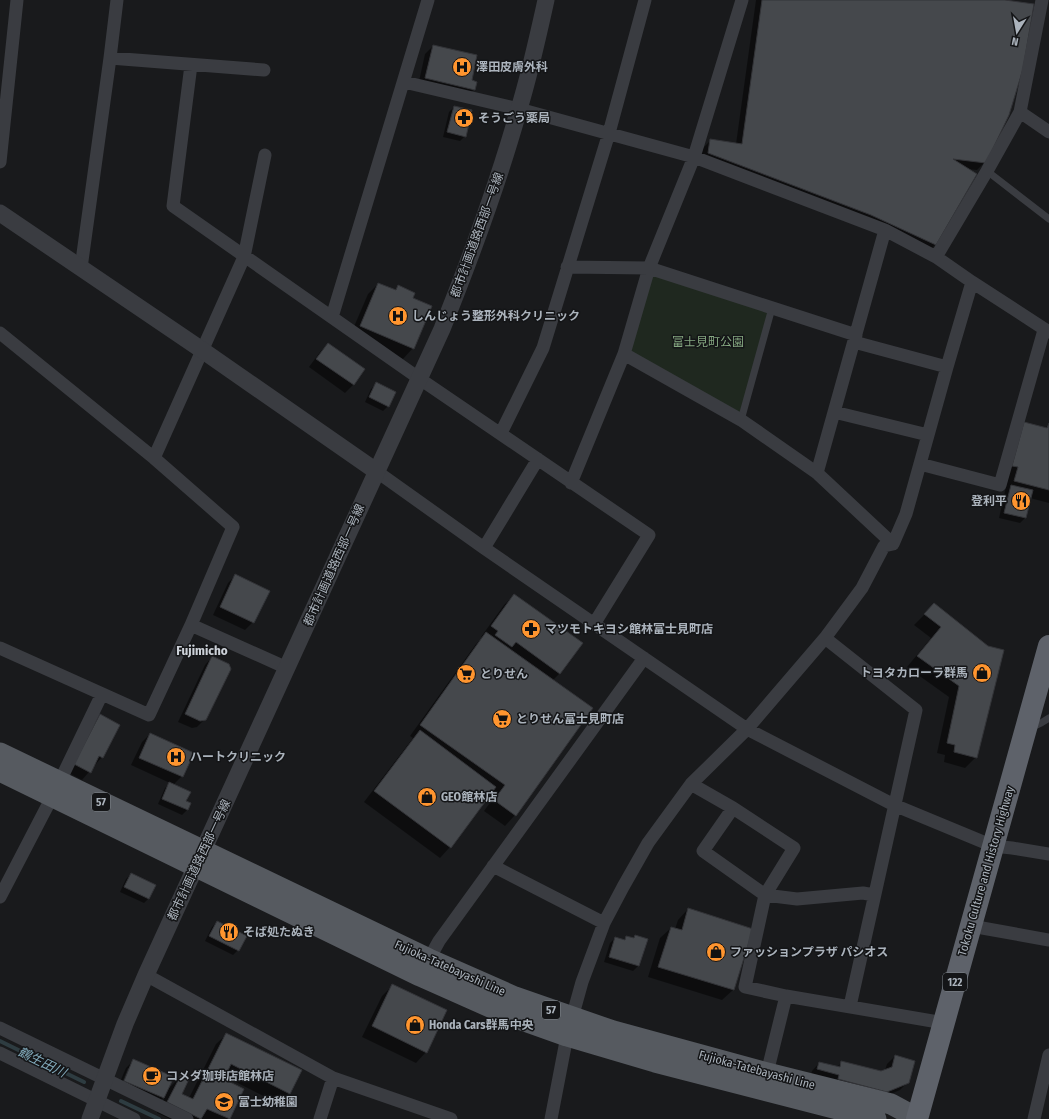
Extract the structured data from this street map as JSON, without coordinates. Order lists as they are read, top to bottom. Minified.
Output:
{"streets":{"highway":["Tokoku Culture and History Highway","122"],"main road":["57","Fujioka-Tatebayashi Line"],"street":["都市計画道路西部一号線"]},"crossings":[["都市計画道路西部一号線","Fujioka-Tatebayashi Line"],["Tokoku Culture and History Highway","Fujioka-Tatebayashi Line"]],"districts":["Fujimicho"],"water":["鶴生田川"],"parks":["富士見町公園"],"places":{"hospital":["澤田皮膚外科","しんじょう整形外科クリニック","ハートクリニック"],"pharmacy":["そうごう薬局","マツモトキヨシ館林富士見町店"],"restaurant":["登利平","そば処たぬき"],"shop":["トヨタカローラ群馬","GEO館林店","ファッションプラザ パシオス","Honda Cars群馬中央"],"supermarket":["とりせん","とりせん富士見町店"],"cafe":["コメダ珈琲店館林店"],"school or university":["富士幼稚園"]},"north":"bottom"}
